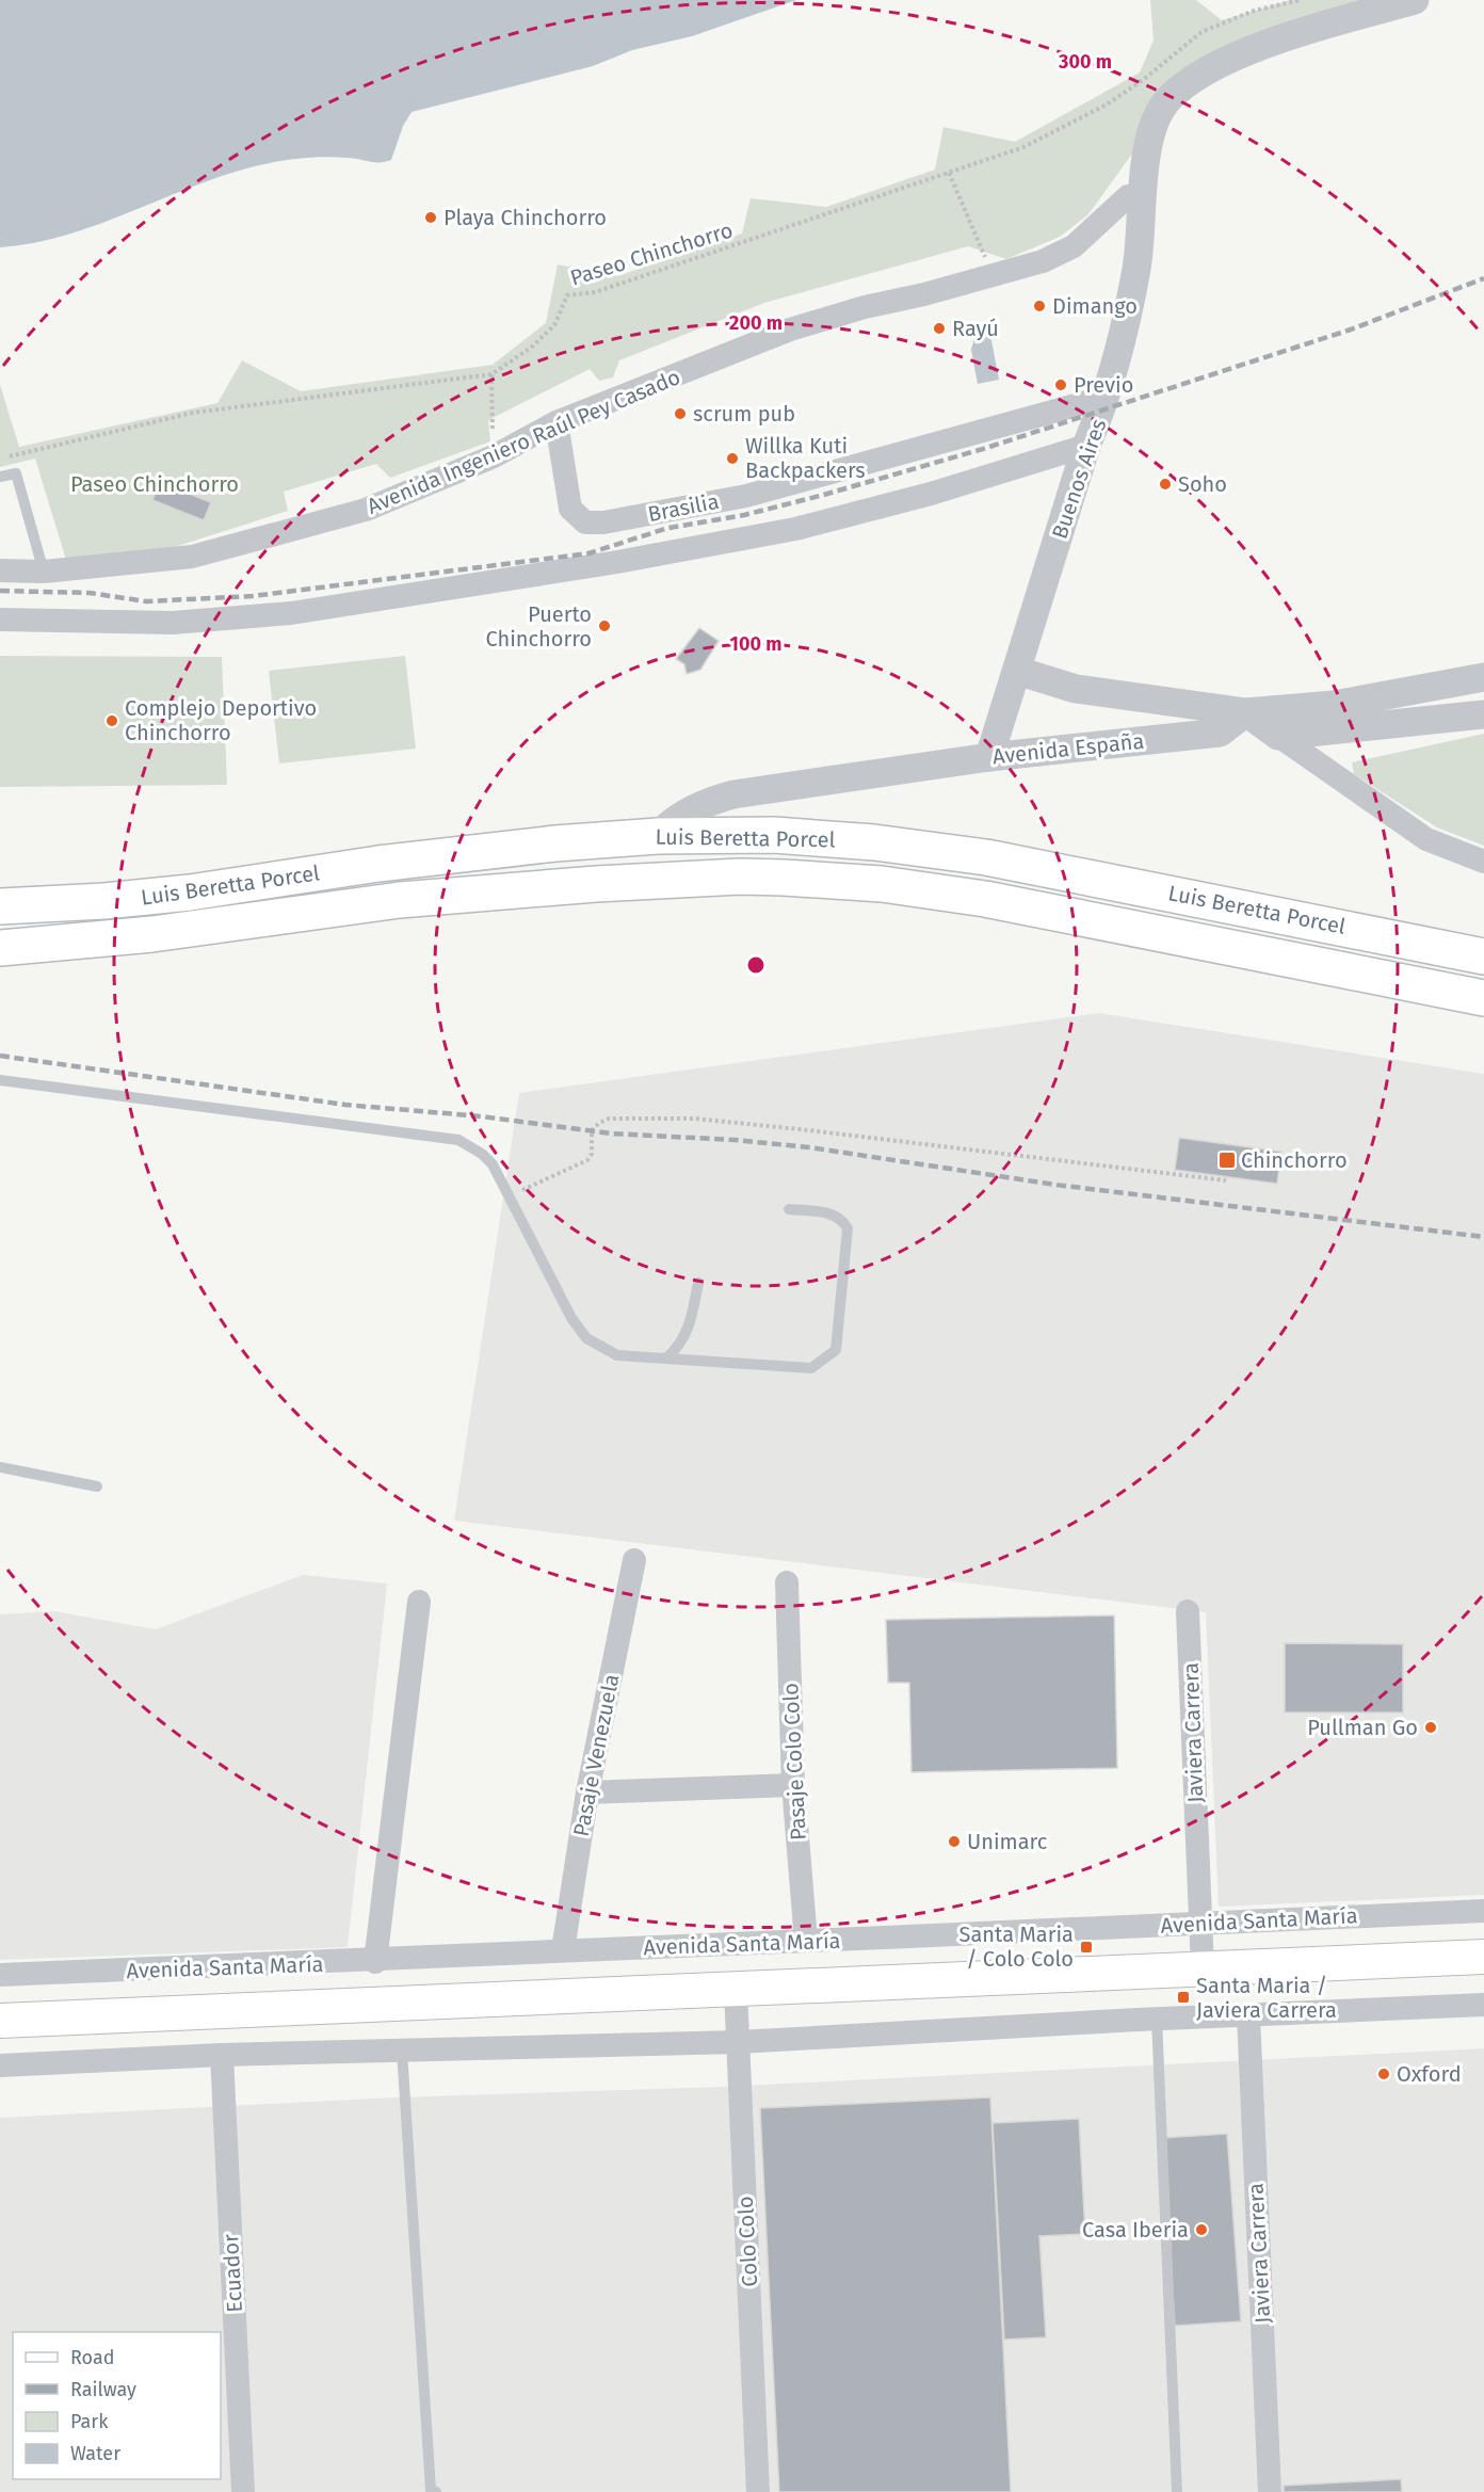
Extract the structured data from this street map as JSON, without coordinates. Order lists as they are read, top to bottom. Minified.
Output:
{"streets":{"main road":["Luis Beretta Porcel","Avenida Santa María"],"street":["Avenida Ingeniero Raúl Pey Casado","Buenos Aires","Brasilia","Avenida España","Javiera Carrera","Pasaje Venezuela","Pasaje Colo Colo","Colo Colo","Ecuador"],"path":["Paseo Chinchorro"]},"crossings":[["Avenida Ingeniero Raúl Pey Casado","Buenos Aires"],["Avenida Ingeniero Raúl Pey Casado","Brasilia"],["Buenos Aires","Brasilia"],["Buenos Aires","Avenida España"],["Avenida España","Luis Beretta Porcel"],["Javiera Carrera","Avenida Santa María"],["Pasaje Venezuela","Avenida Santa María"],["Pasaje Colo Colo","Avenida Santa María"],["Avenida Santa María","Colo Colo"]],"parks":["Paseo Chinchorro"],"places":{"other":["Playa Chinchorro","Dimango","Rayú","Previo","scrum pub","Willka Kuti Backpackers","Soho","Puerto Chinchorro","Complejo Deportivo Chinchorro","Pullman Go","Unimarc","Oxford","Casa Iberia"],"transit":["Chinchorro","Santa Maria / Colo Colo","Santa Maria / Javiera Carrera"]},"legend":["Road","Railway","Park","Water"],"rings":["300 m","200 m","100 m"]}
